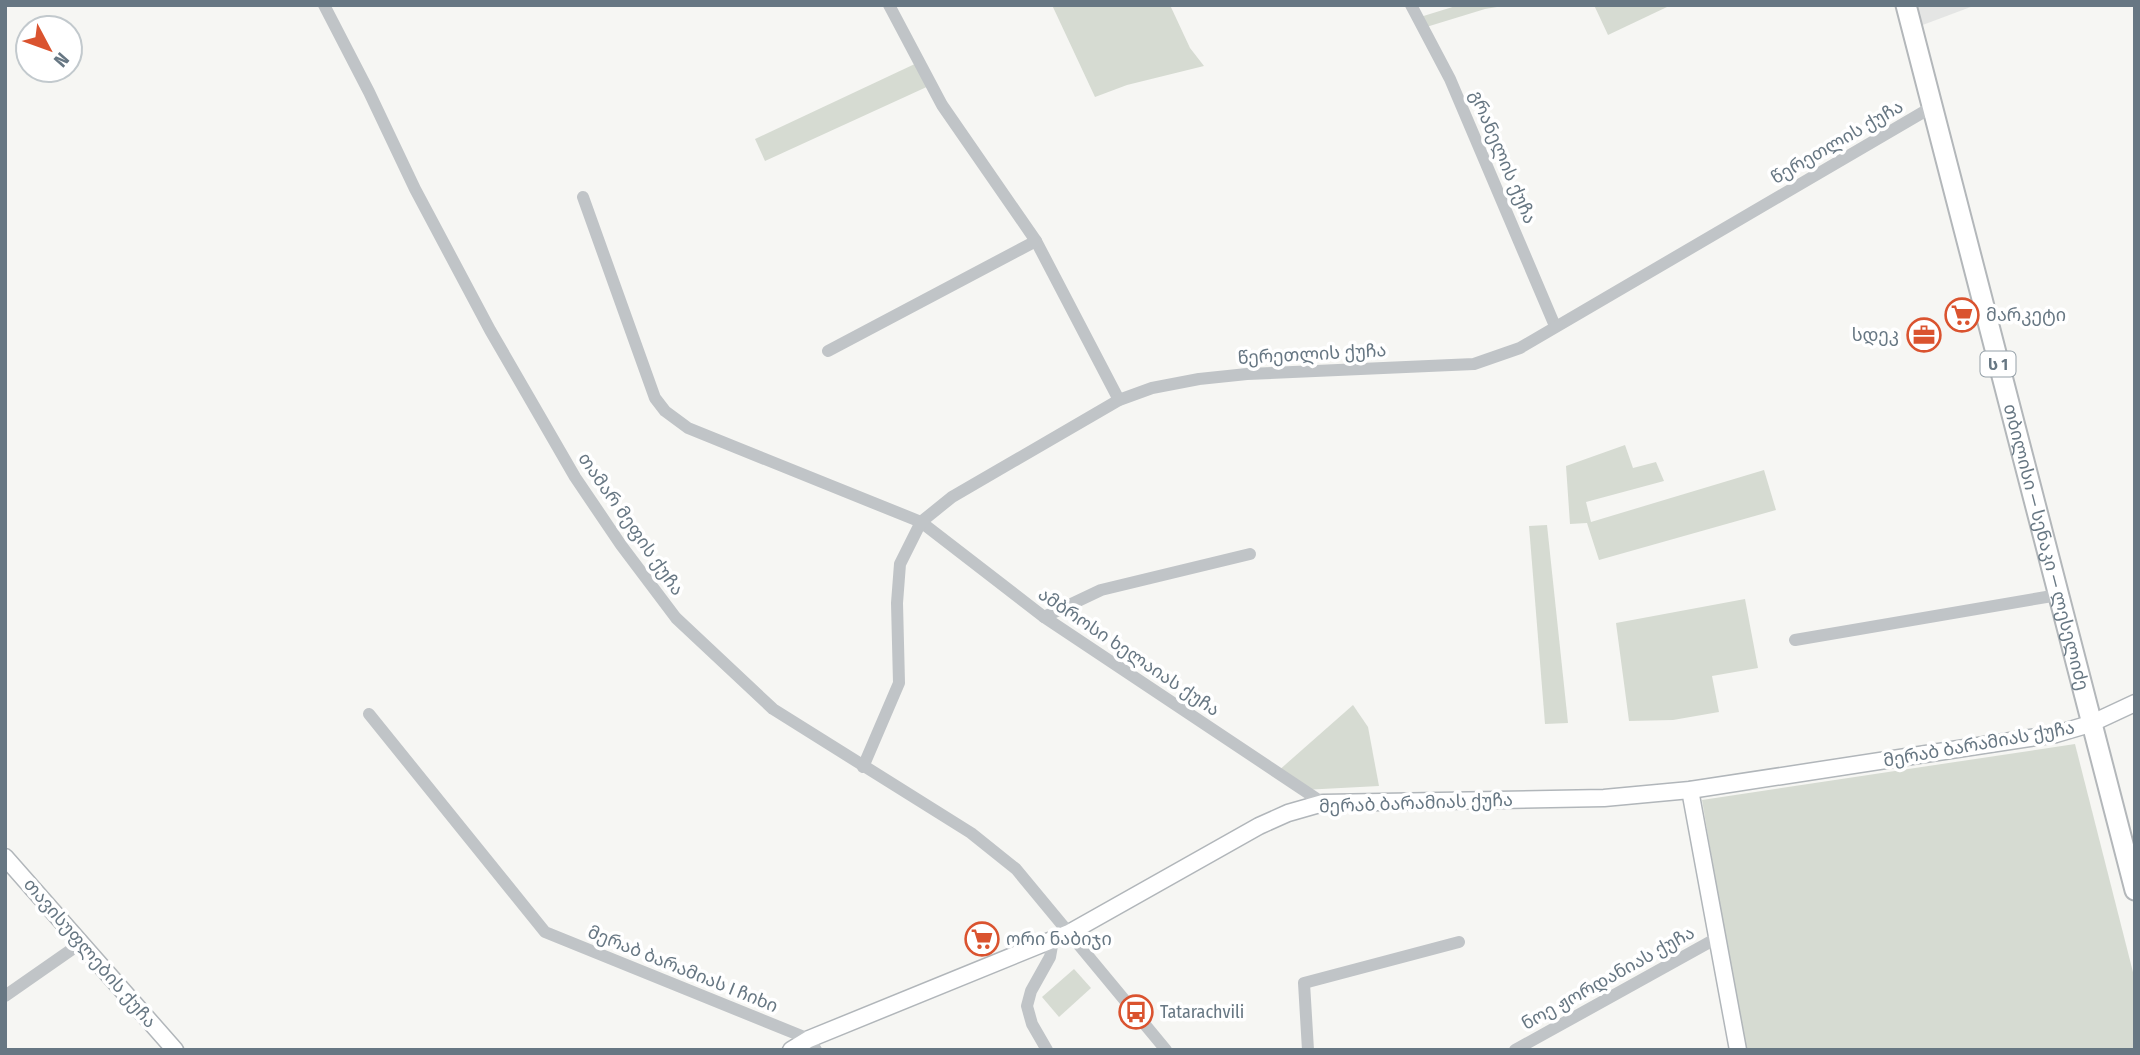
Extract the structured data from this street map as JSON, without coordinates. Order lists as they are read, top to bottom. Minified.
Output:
{"streets":{"highway":["ს 1","თბილისი — სენაკი — ლესელიძე"],"main road":["მერაბ ბარამიას ქუჩა","თავისუფლების ქუჩა"],"street":["წერეთლის ქუჩა","გრანელის ქუჩა","თამარ მეფის ქუჩა","ამბროსი ხელაიას ქუჩა","მერაბ ბარამიას I ჩიხი","ნოე ჟორდანიას ქუჩა"]},"crossings":[["წერეთლის ქუჩა","გრანელის ქუჩა"],["წერეთლის ქუჩა","თამარ მეფის ქუჩა"],["წერეთლის ქუჩა","თბილისი — სენაკი — ლესელიძე"],["წერეთლის ქუჩა","ამბროსი ხელაიას ქუჩა"],["ს 1","თბილისი — სენაკი — ლესელიძე"],["ს 1","მერაბ ბარამიას ქუჩა"],["თამარ მეფის ქუჩა","მერაბ ბარამიას ქუჩა"],["თბილისი — სენაკი — ლესელიძე","მერაბ ბარამიას ქუჩა"],["ამბროსი ხელაიას ქუჩა","მერაბ ბარამიას ქუჩა"],["მერაბ ბარამიას ქუჩა","მერაბ ბარამიას I ჩიხი"]],"places":{"supermarket":["მარკეტი","ორი ნაბიჯი"],"office":["სდეკ"],"bus stop":["Tatarachvili"]},"north":"bottom right"}
